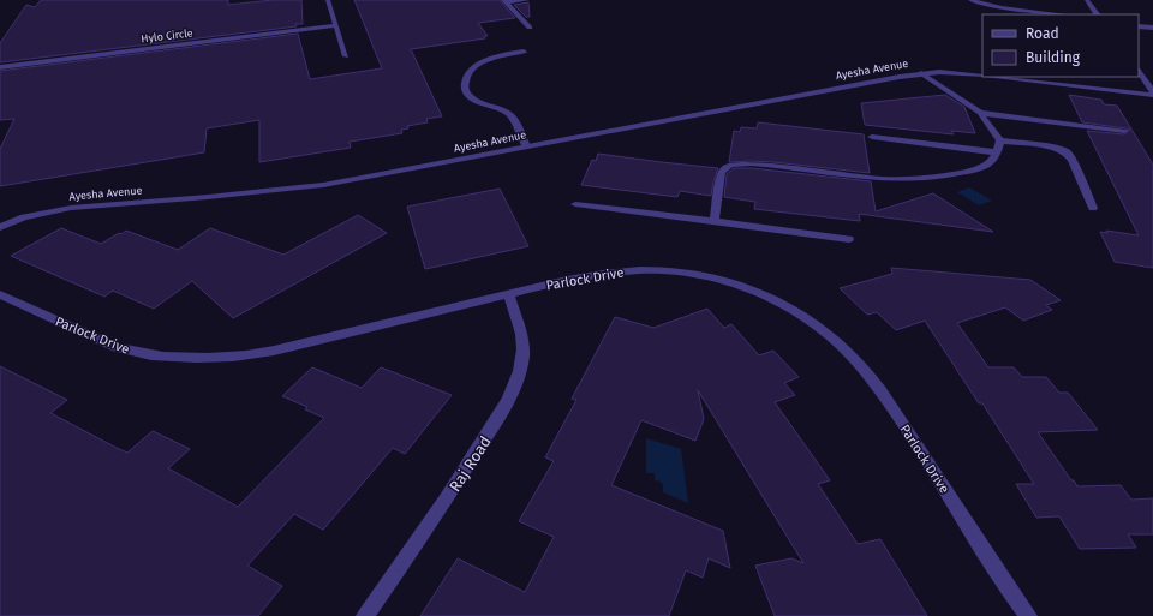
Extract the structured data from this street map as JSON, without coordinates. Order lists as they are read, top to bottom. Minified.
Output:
{"streets":{"street":["Hylo Circle","Ayesha Avenue","Parlock Drive","Raj Road"]},"crossings":[["Parlock Drive","Raj Road"]],"legend":["Road","Building"]}
